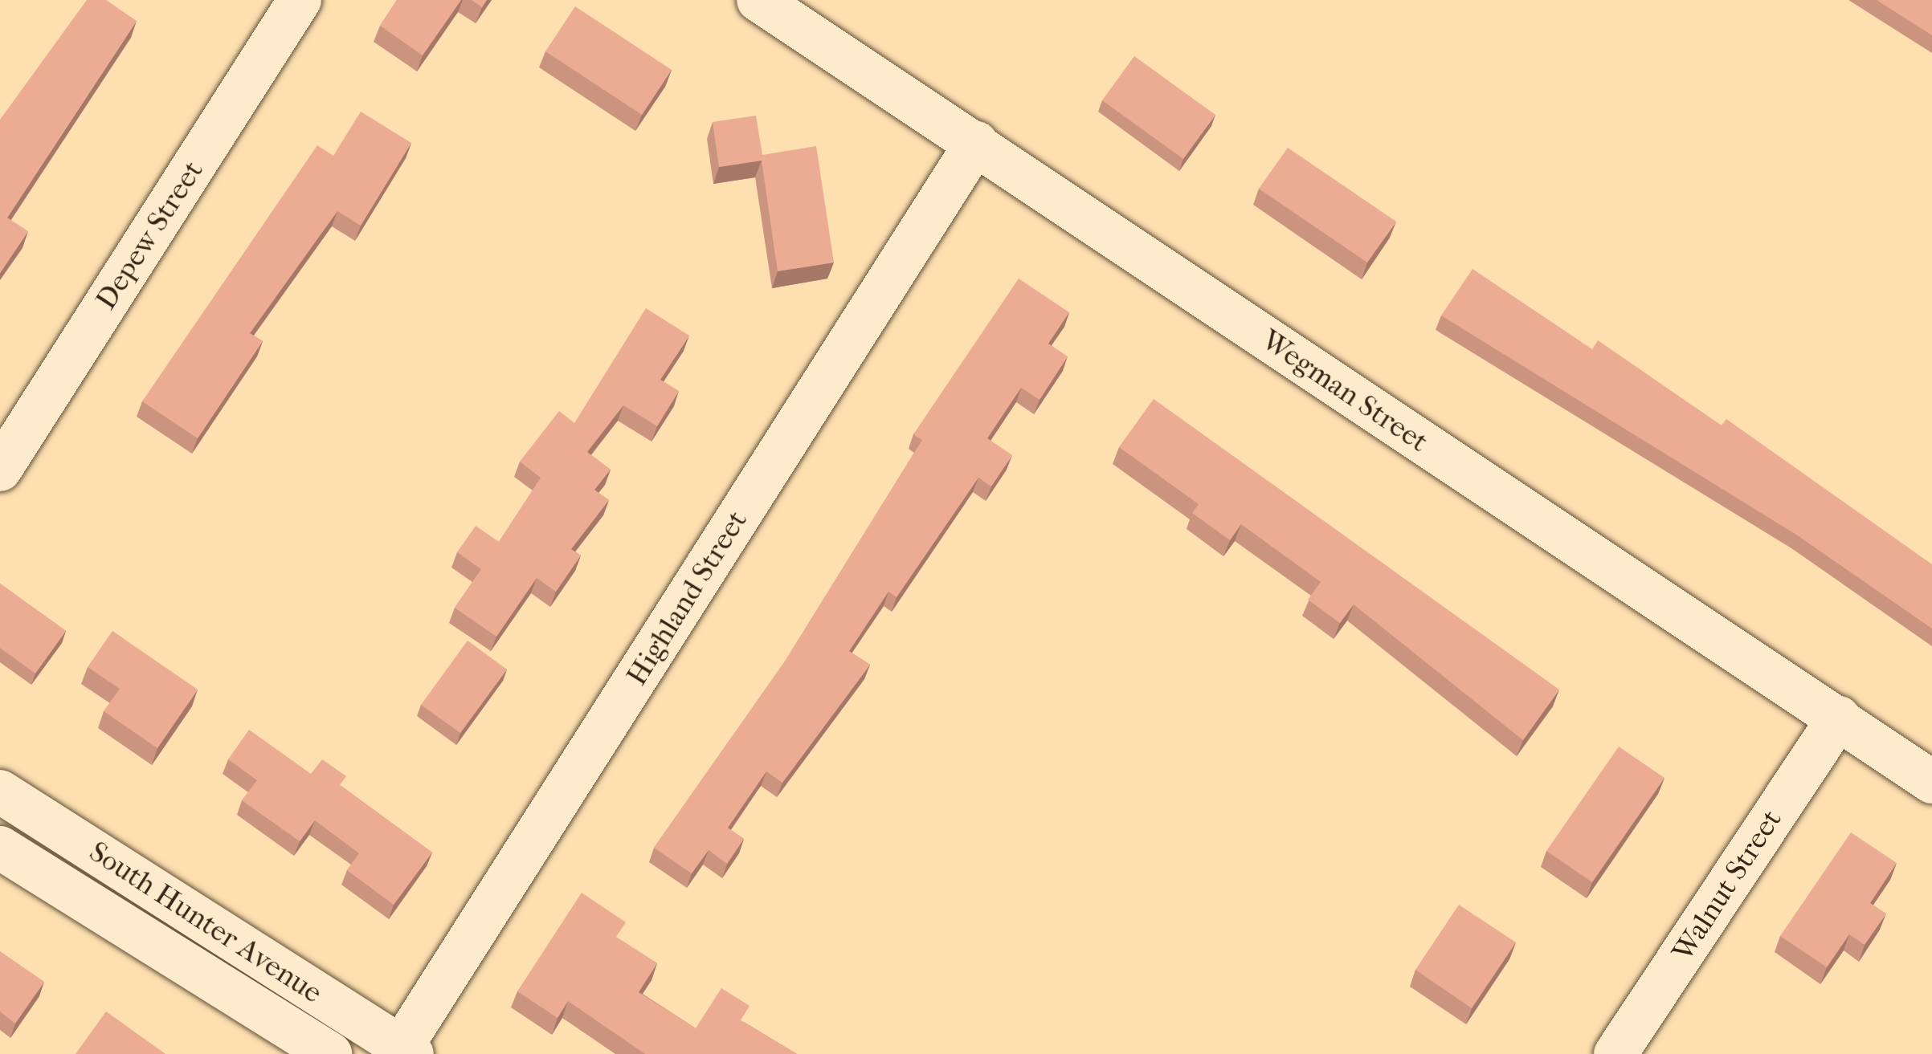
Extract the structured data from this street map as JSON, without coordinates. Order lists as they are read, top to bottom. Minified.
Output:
{"streets":{"street":["Depew Street","Wegman Street","Highland Street","Walnut Street","South Hunter Avenue"]},"crossings":[["Wegman Street","Highland Street"],["Wegman Street","Walnut Street"],["Highland Street","South Hunter Avenue"]]}
